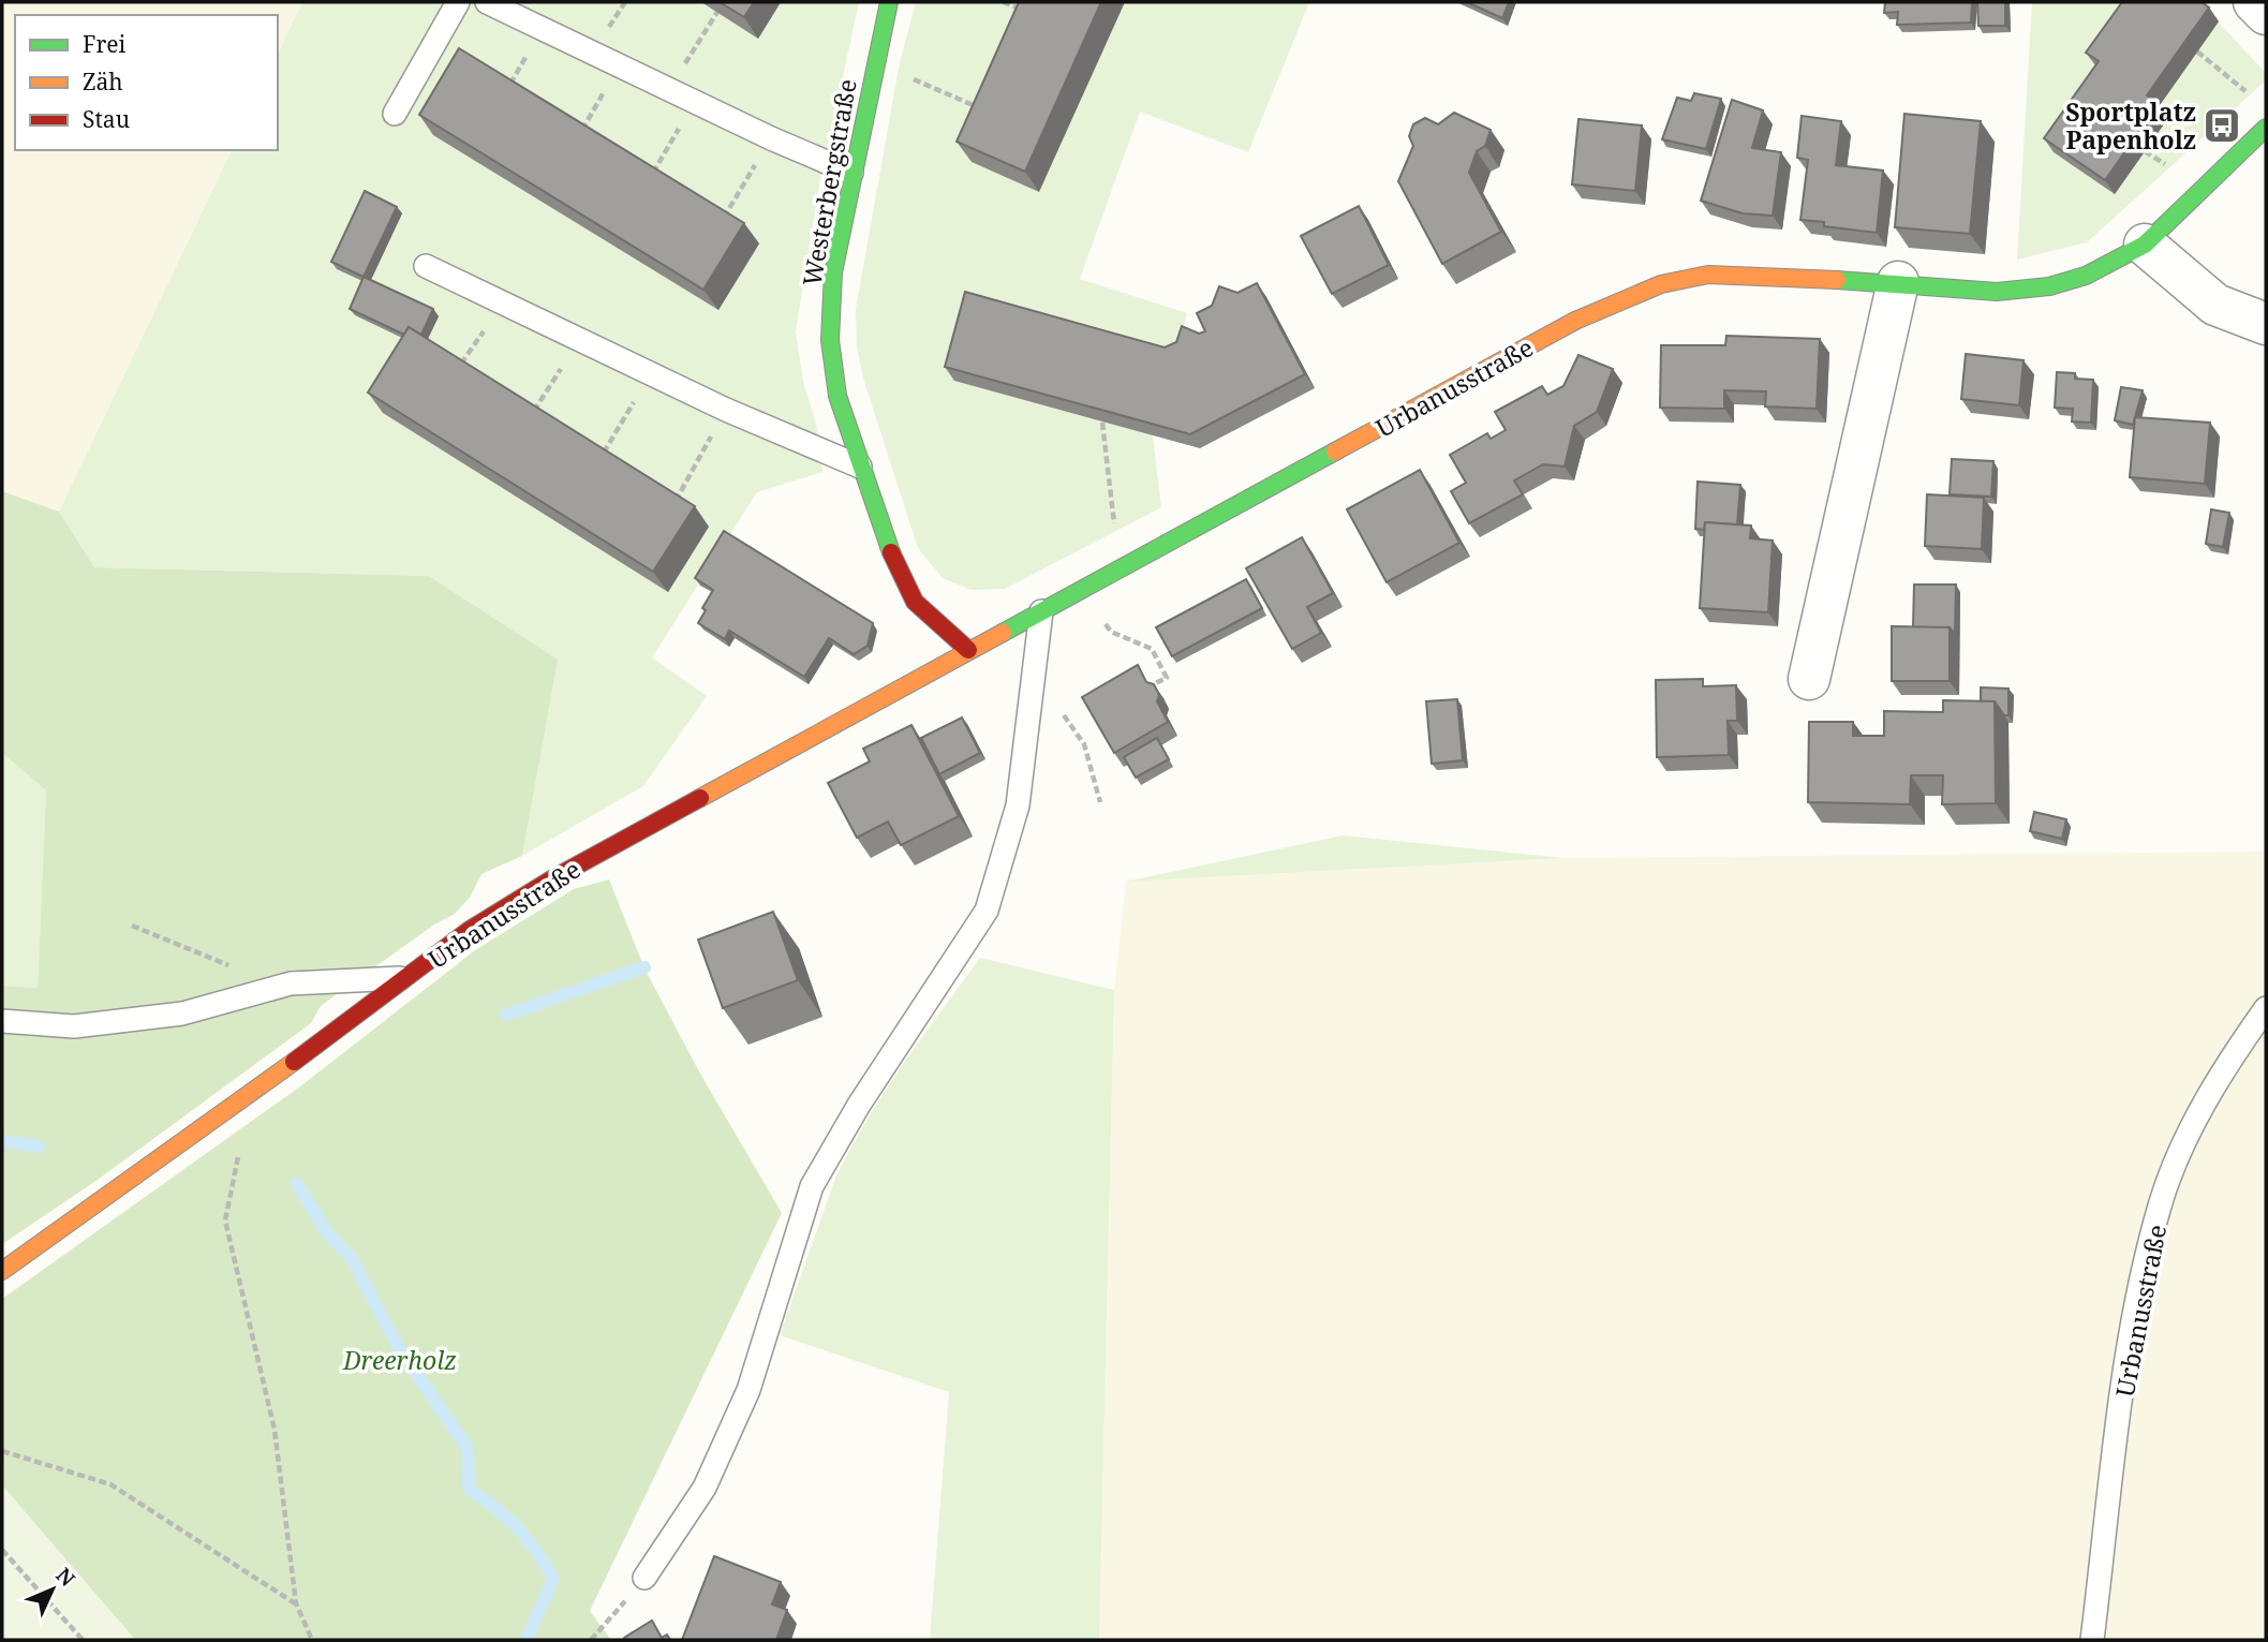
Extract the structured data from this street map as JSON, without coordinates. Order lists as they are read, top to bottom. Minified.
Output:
{"streets":{"street":["Westerbergstraße","Urbanusstraße"]},"crossings":[["Westerbergstraße","Urbanusstraße"]],"parks":["Dreerholz"],"places":{"bus stop":["Sportplatz Papenholz"]},"legend":["Frei","Zäh","Stau"],"north":"top right"}
